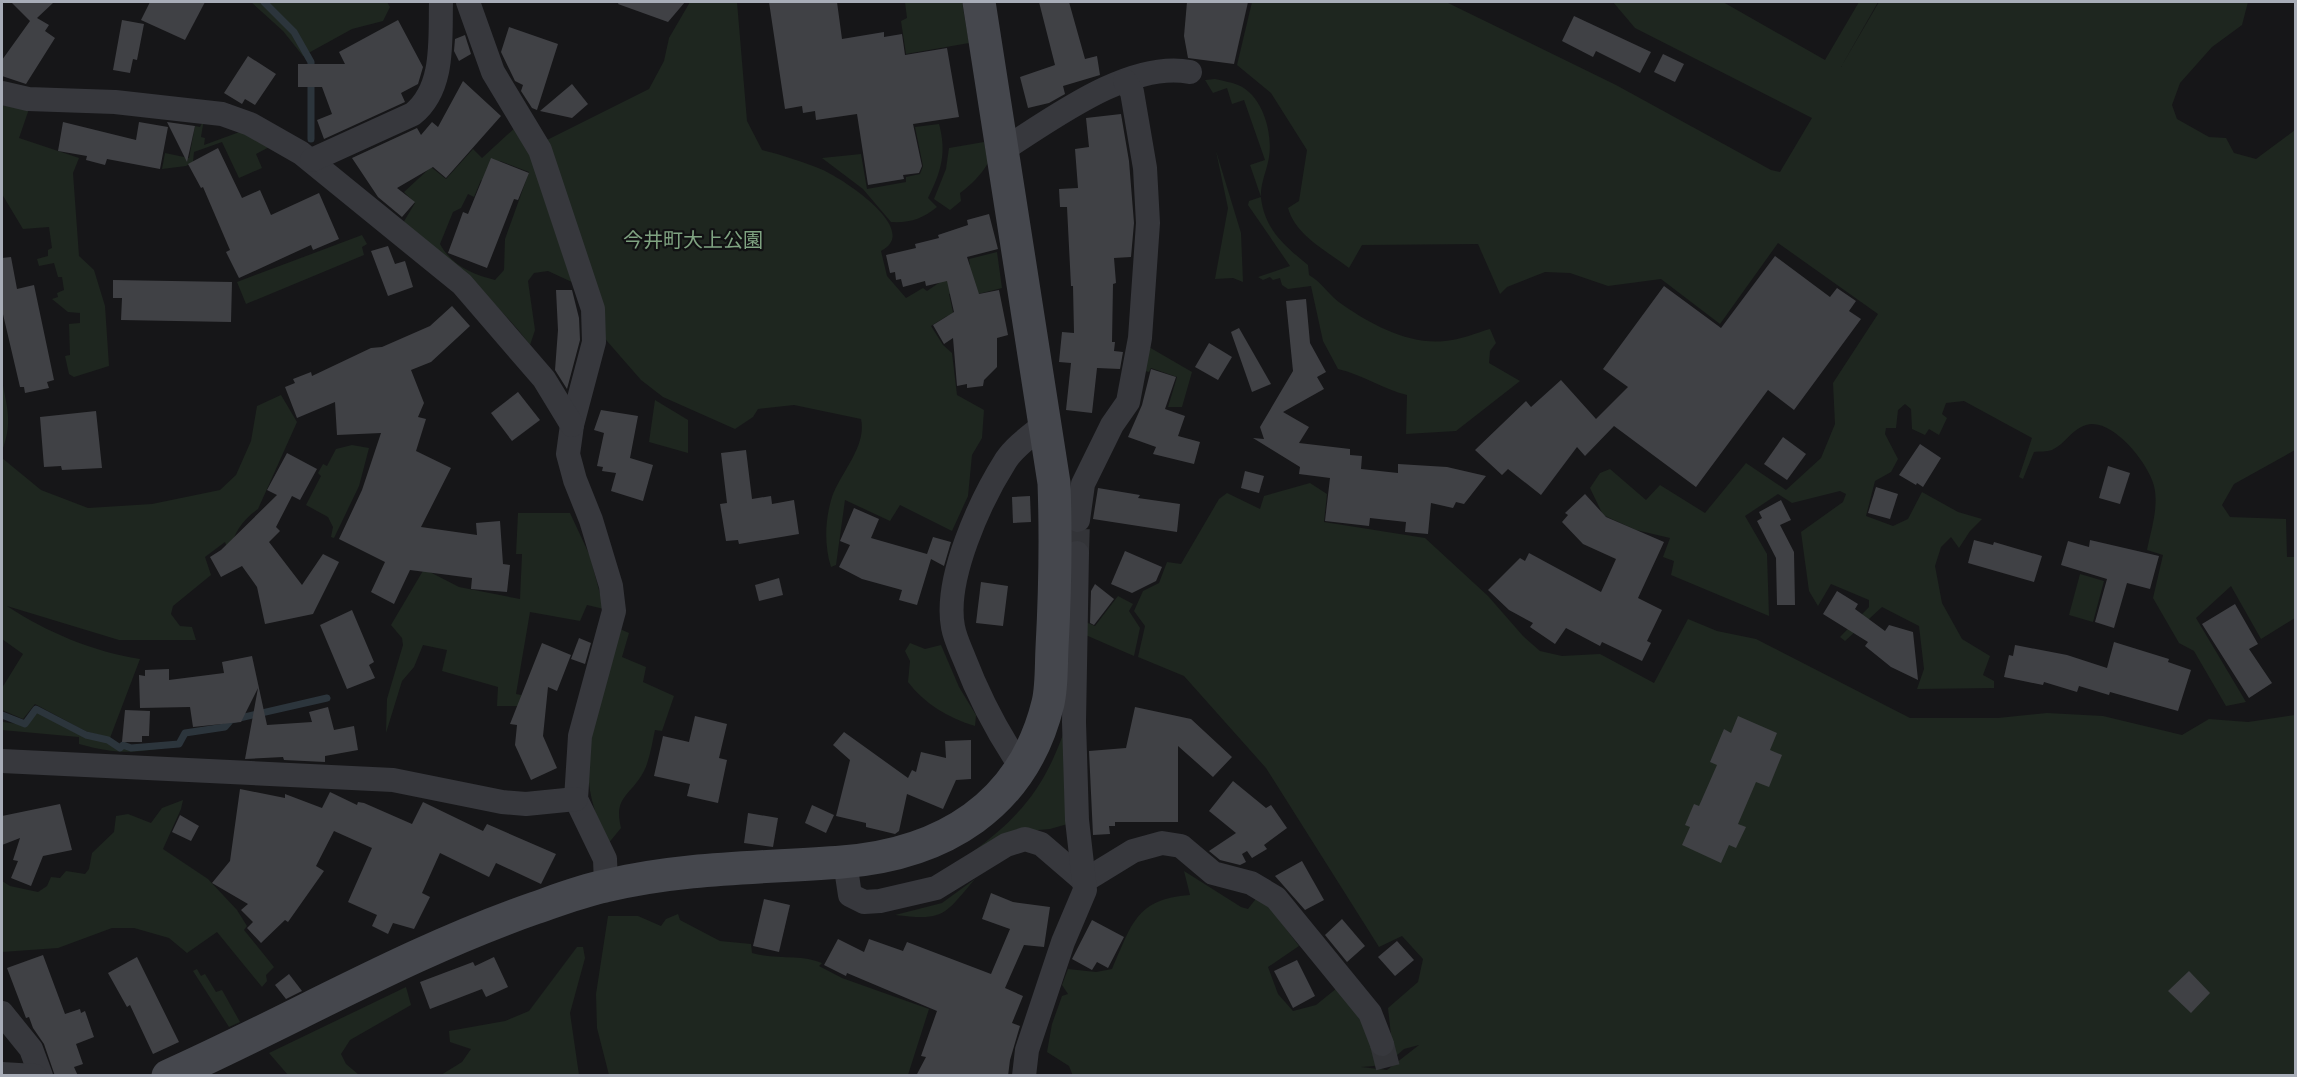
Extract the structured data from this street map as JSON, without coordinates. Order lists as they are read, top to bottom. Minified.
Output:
{"parks":["今井町大上公園"]}
